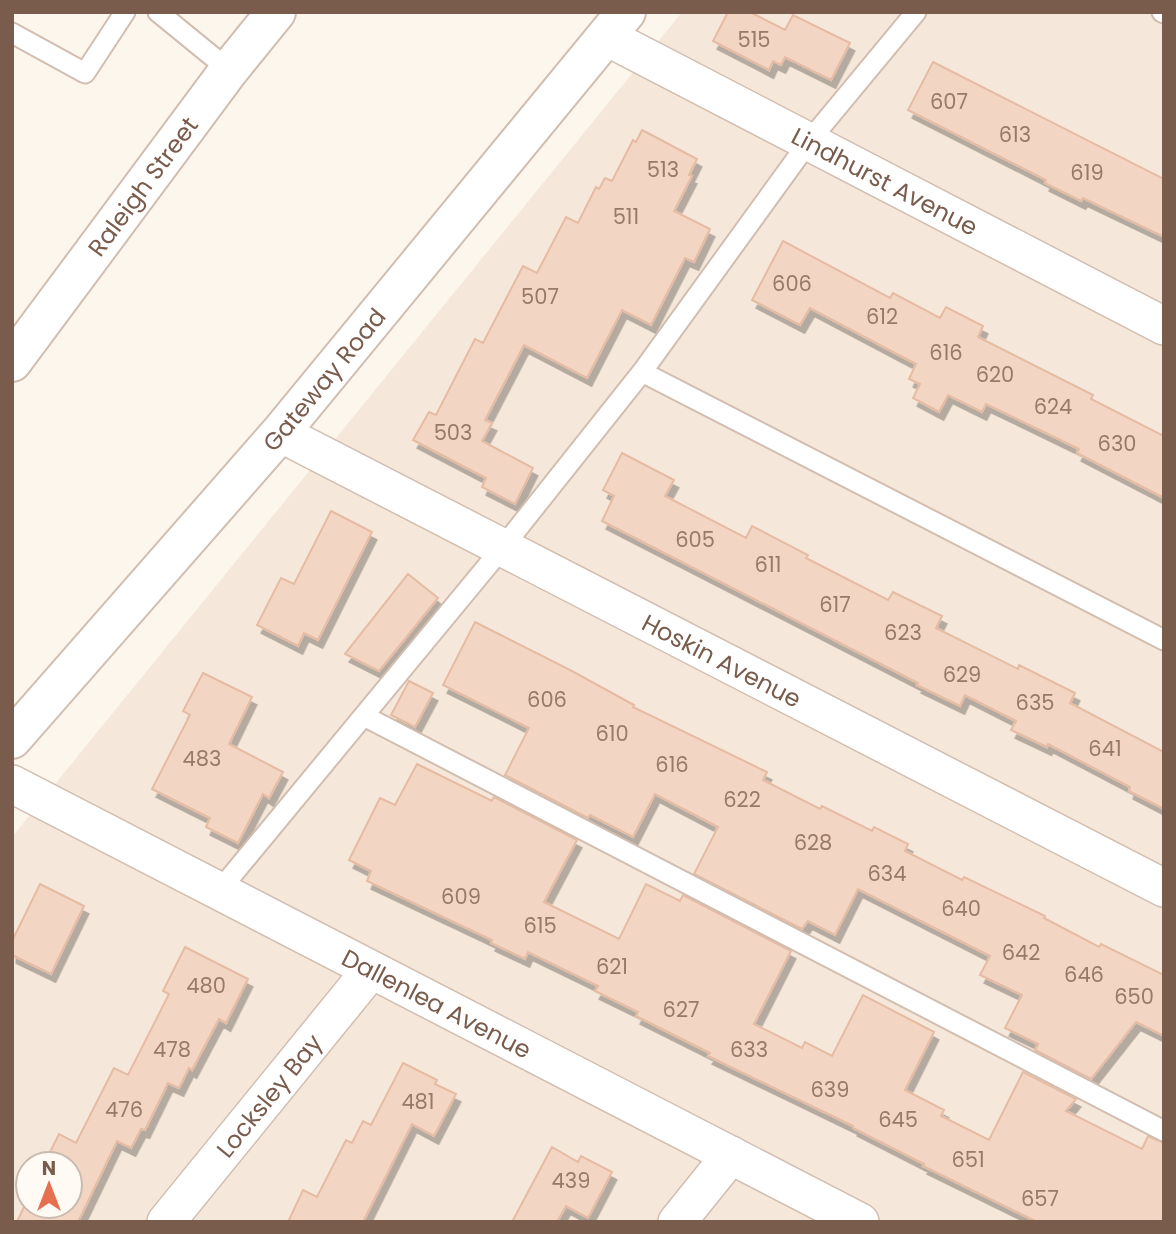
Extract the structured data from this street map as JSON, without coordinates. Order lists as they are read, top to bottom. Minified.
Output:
{"streets":{"street":["Lindhurst Avenue","Raleigh Street","Gateway Road","Hoskin Avenue","Dallenlea Avenue","Locksley Bay"]},"crossings":[["Lindhurst Avenue","Gateway Road"],["Gateway Road","Hoskin Avenue"],["Dallenlea Avenue","Locksley Bay"]],"house_numbers":["515","607","613","513","619","511","606","507","612","616","620","624","503","630","605","611","617","623","629","606","635","610","641","483","616","622","628","634","609","640","615","642","621","646","480","650","627","478","633","639","481","476","645","651","439","657"],"north":"top"}
